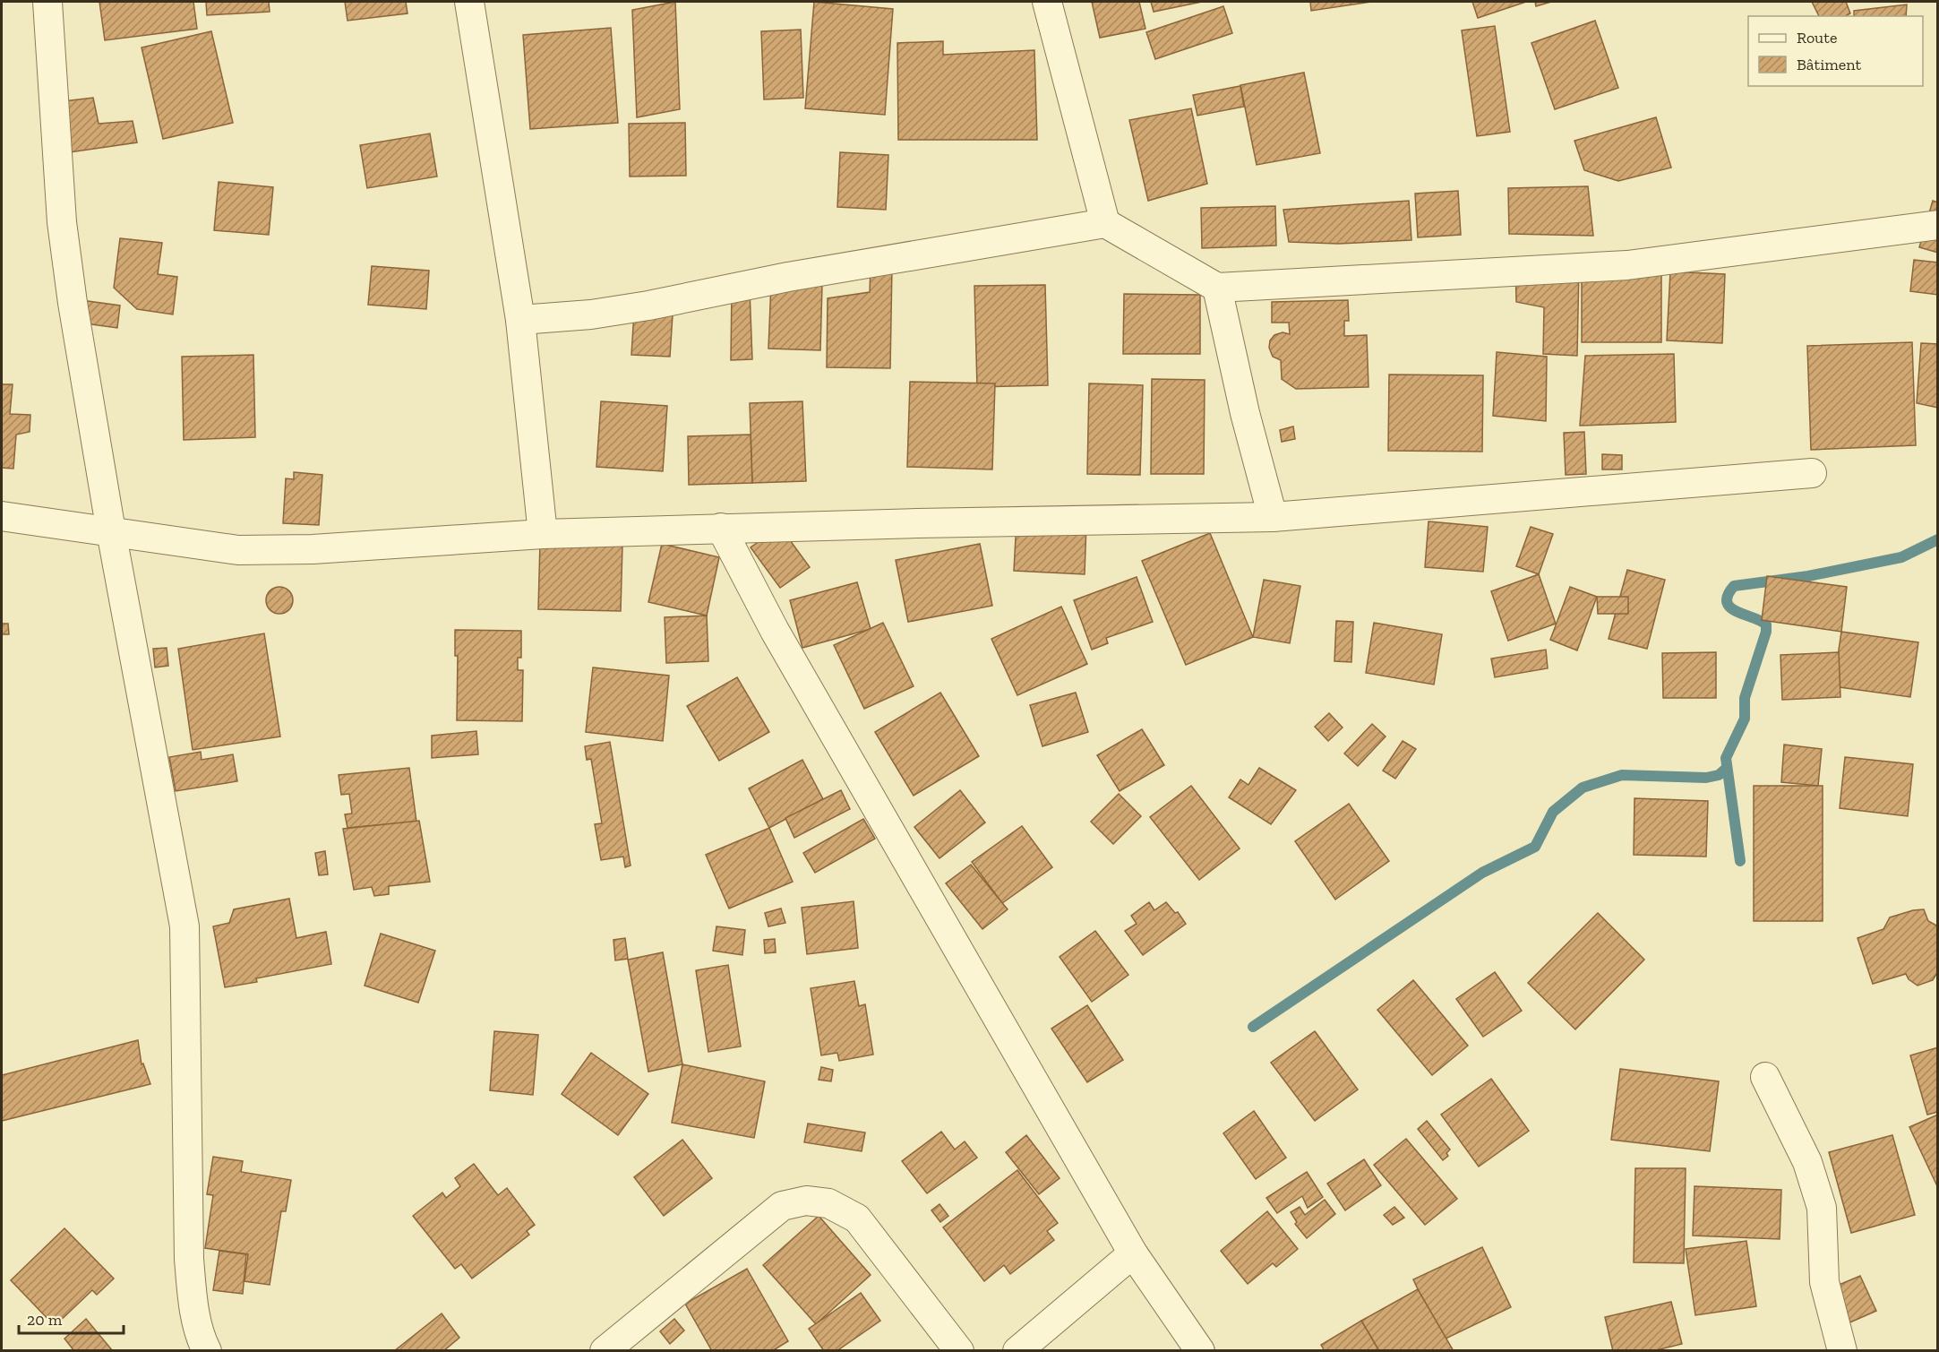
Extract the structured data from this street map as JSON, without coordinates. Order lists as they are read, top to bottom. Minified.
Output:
{"legend":["Route","Bâtiment"],"scale_bar":"20 m"}
